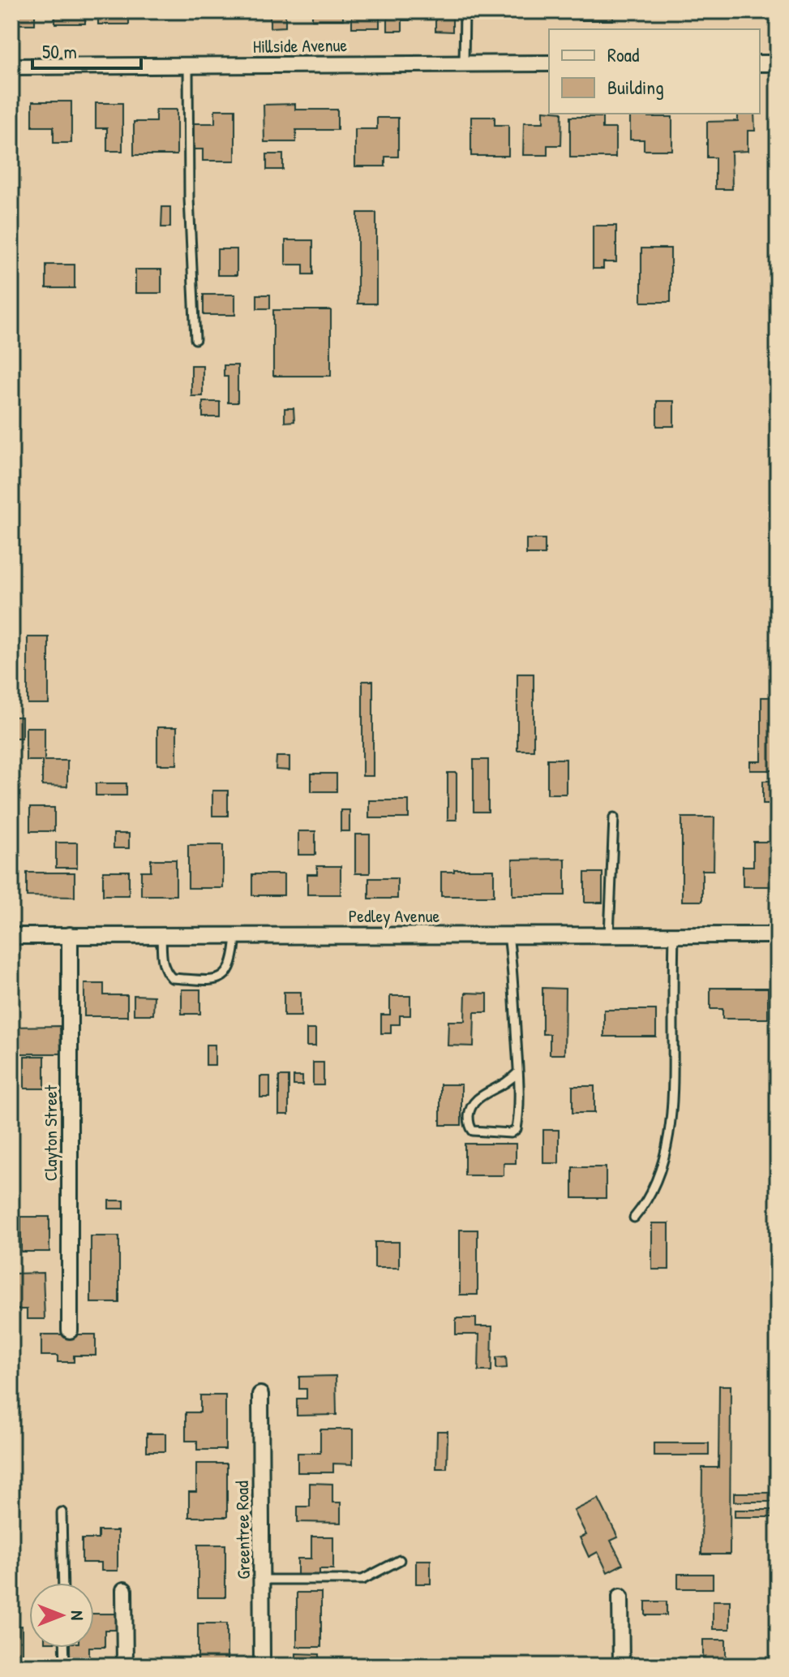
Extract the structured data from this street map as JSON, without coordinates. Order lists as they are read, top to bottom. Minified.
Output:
{"streets":{"street":["Hillside Avenue","Pedley Avenue","Clayton Street","Greentree Road"]},"crossings":[["Pedley Avenue","Clayton Street"]],"legend":["Road","Building"],"scale_bar":"50 m","north":"right"}
